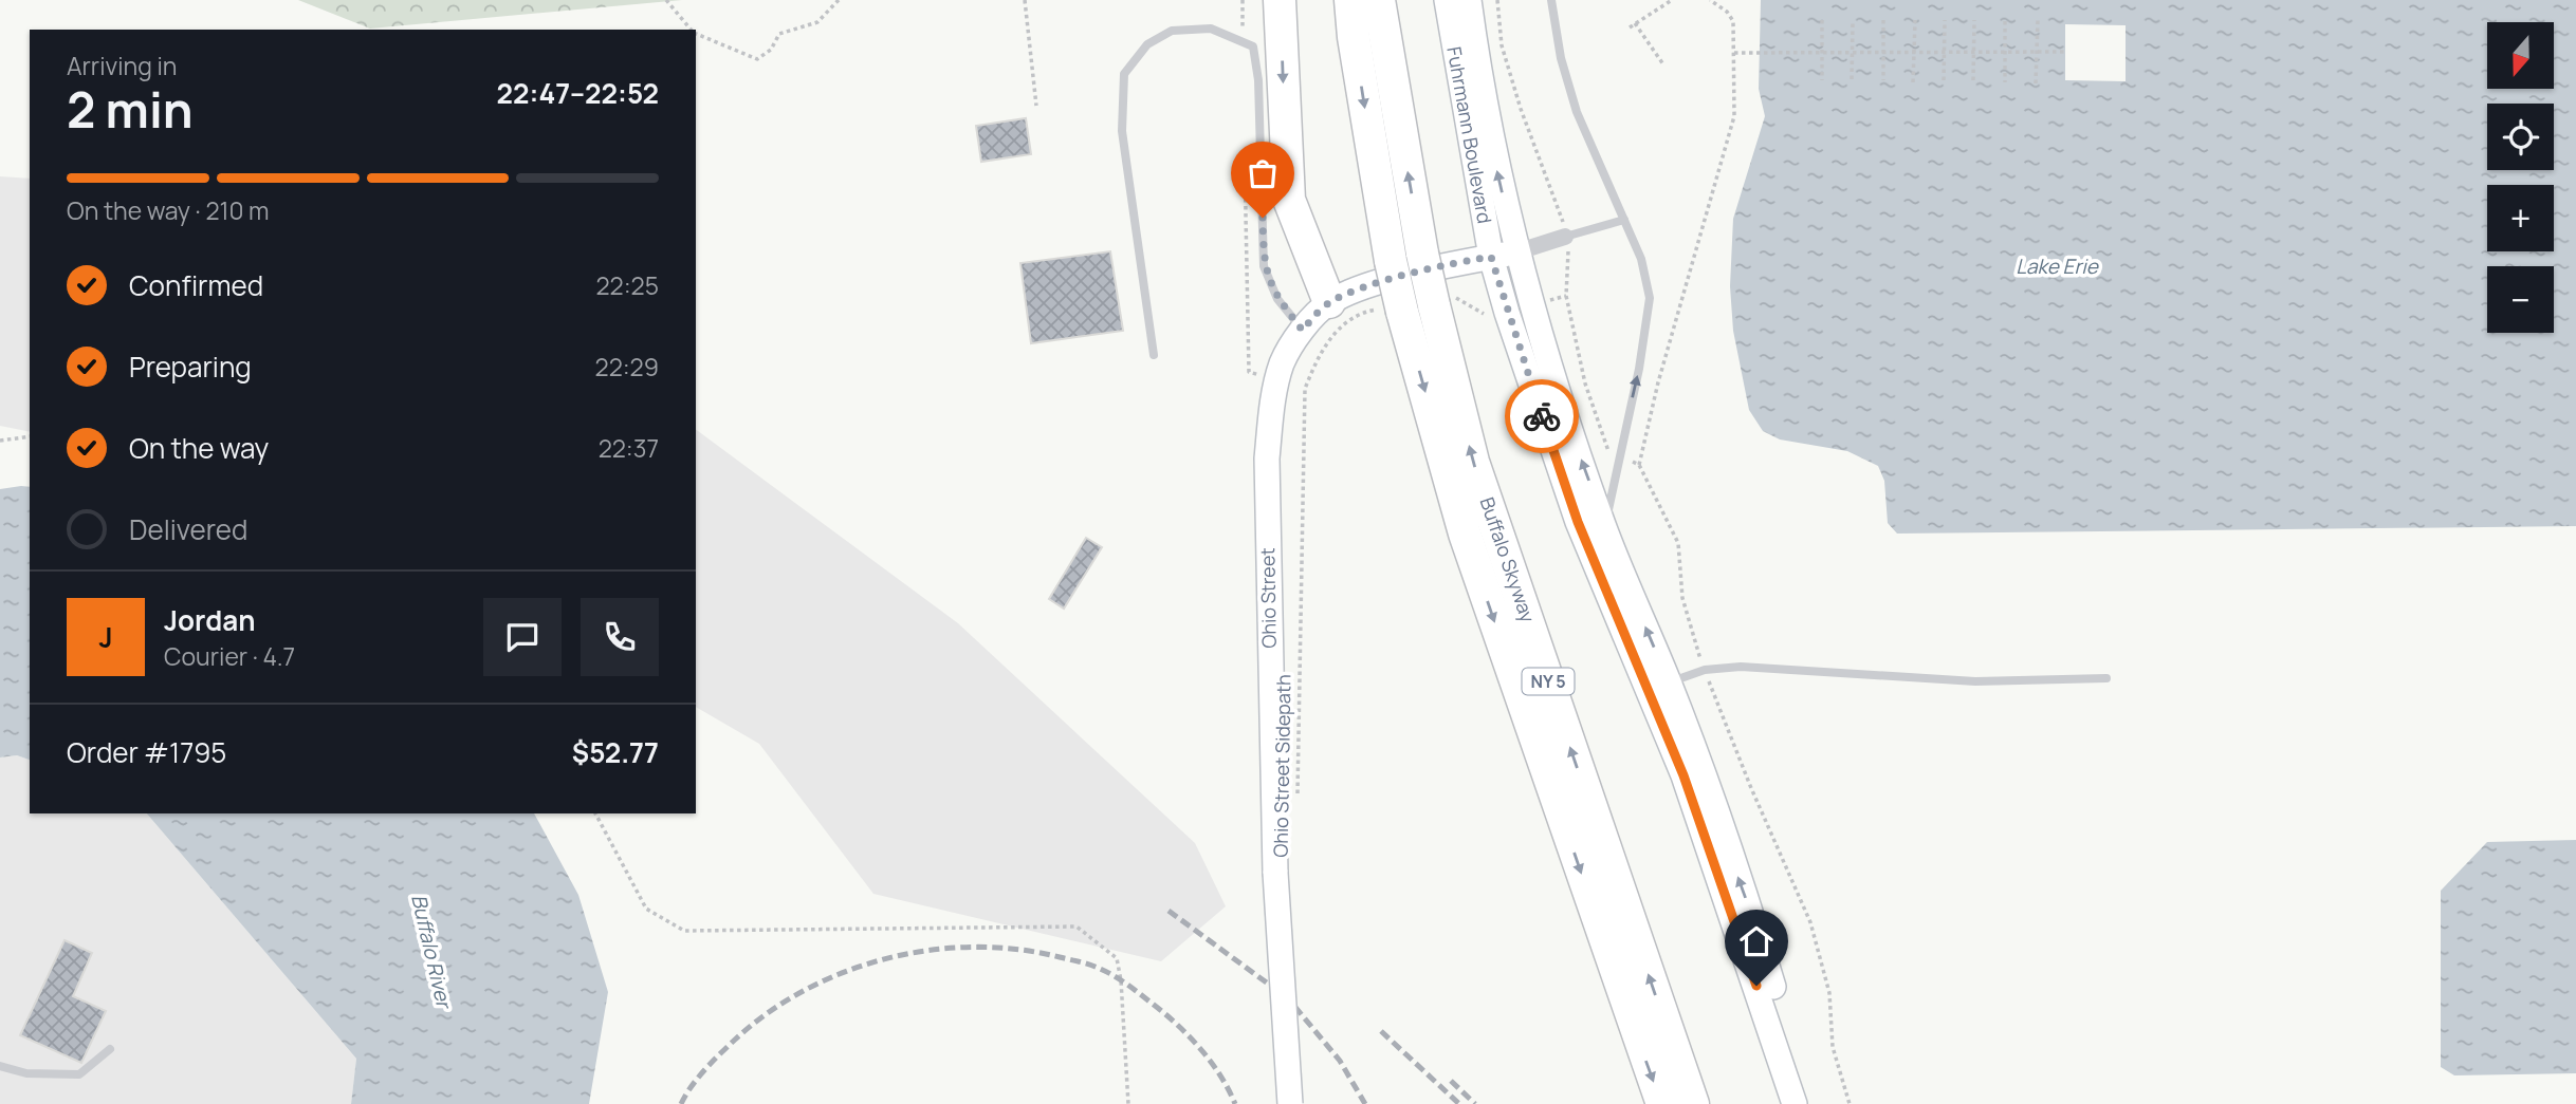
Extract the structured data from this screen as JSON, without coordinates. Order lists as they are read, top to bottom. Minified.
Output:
{"streets":{"highway":["Buffalo Skyway","NY 5"],"street":["Fuhrmann Boulevard","Ohio Street"],"path":["Ohio Street Sidepath"]},"crossings":[["Fuhrmann Boulevard","Ohio Street"],["Buffalo Skyway","Ohio Street Sidepath"]],"water":["Lake Erie","Buffalo River"],"north":"bottom","page":{"map_buttons":["+","−"],"heading":["2 min","Arriving in","22:47–22:52"],"panel":["Jordan","Courier · 4.7","Order #1795","$52.77"],"bar":"On the way · 210 m","list":[["Confirmed","22:25"],["Preparing","22:29"],["On the way","22:37"],"Delivered"],"round":"J"}}
